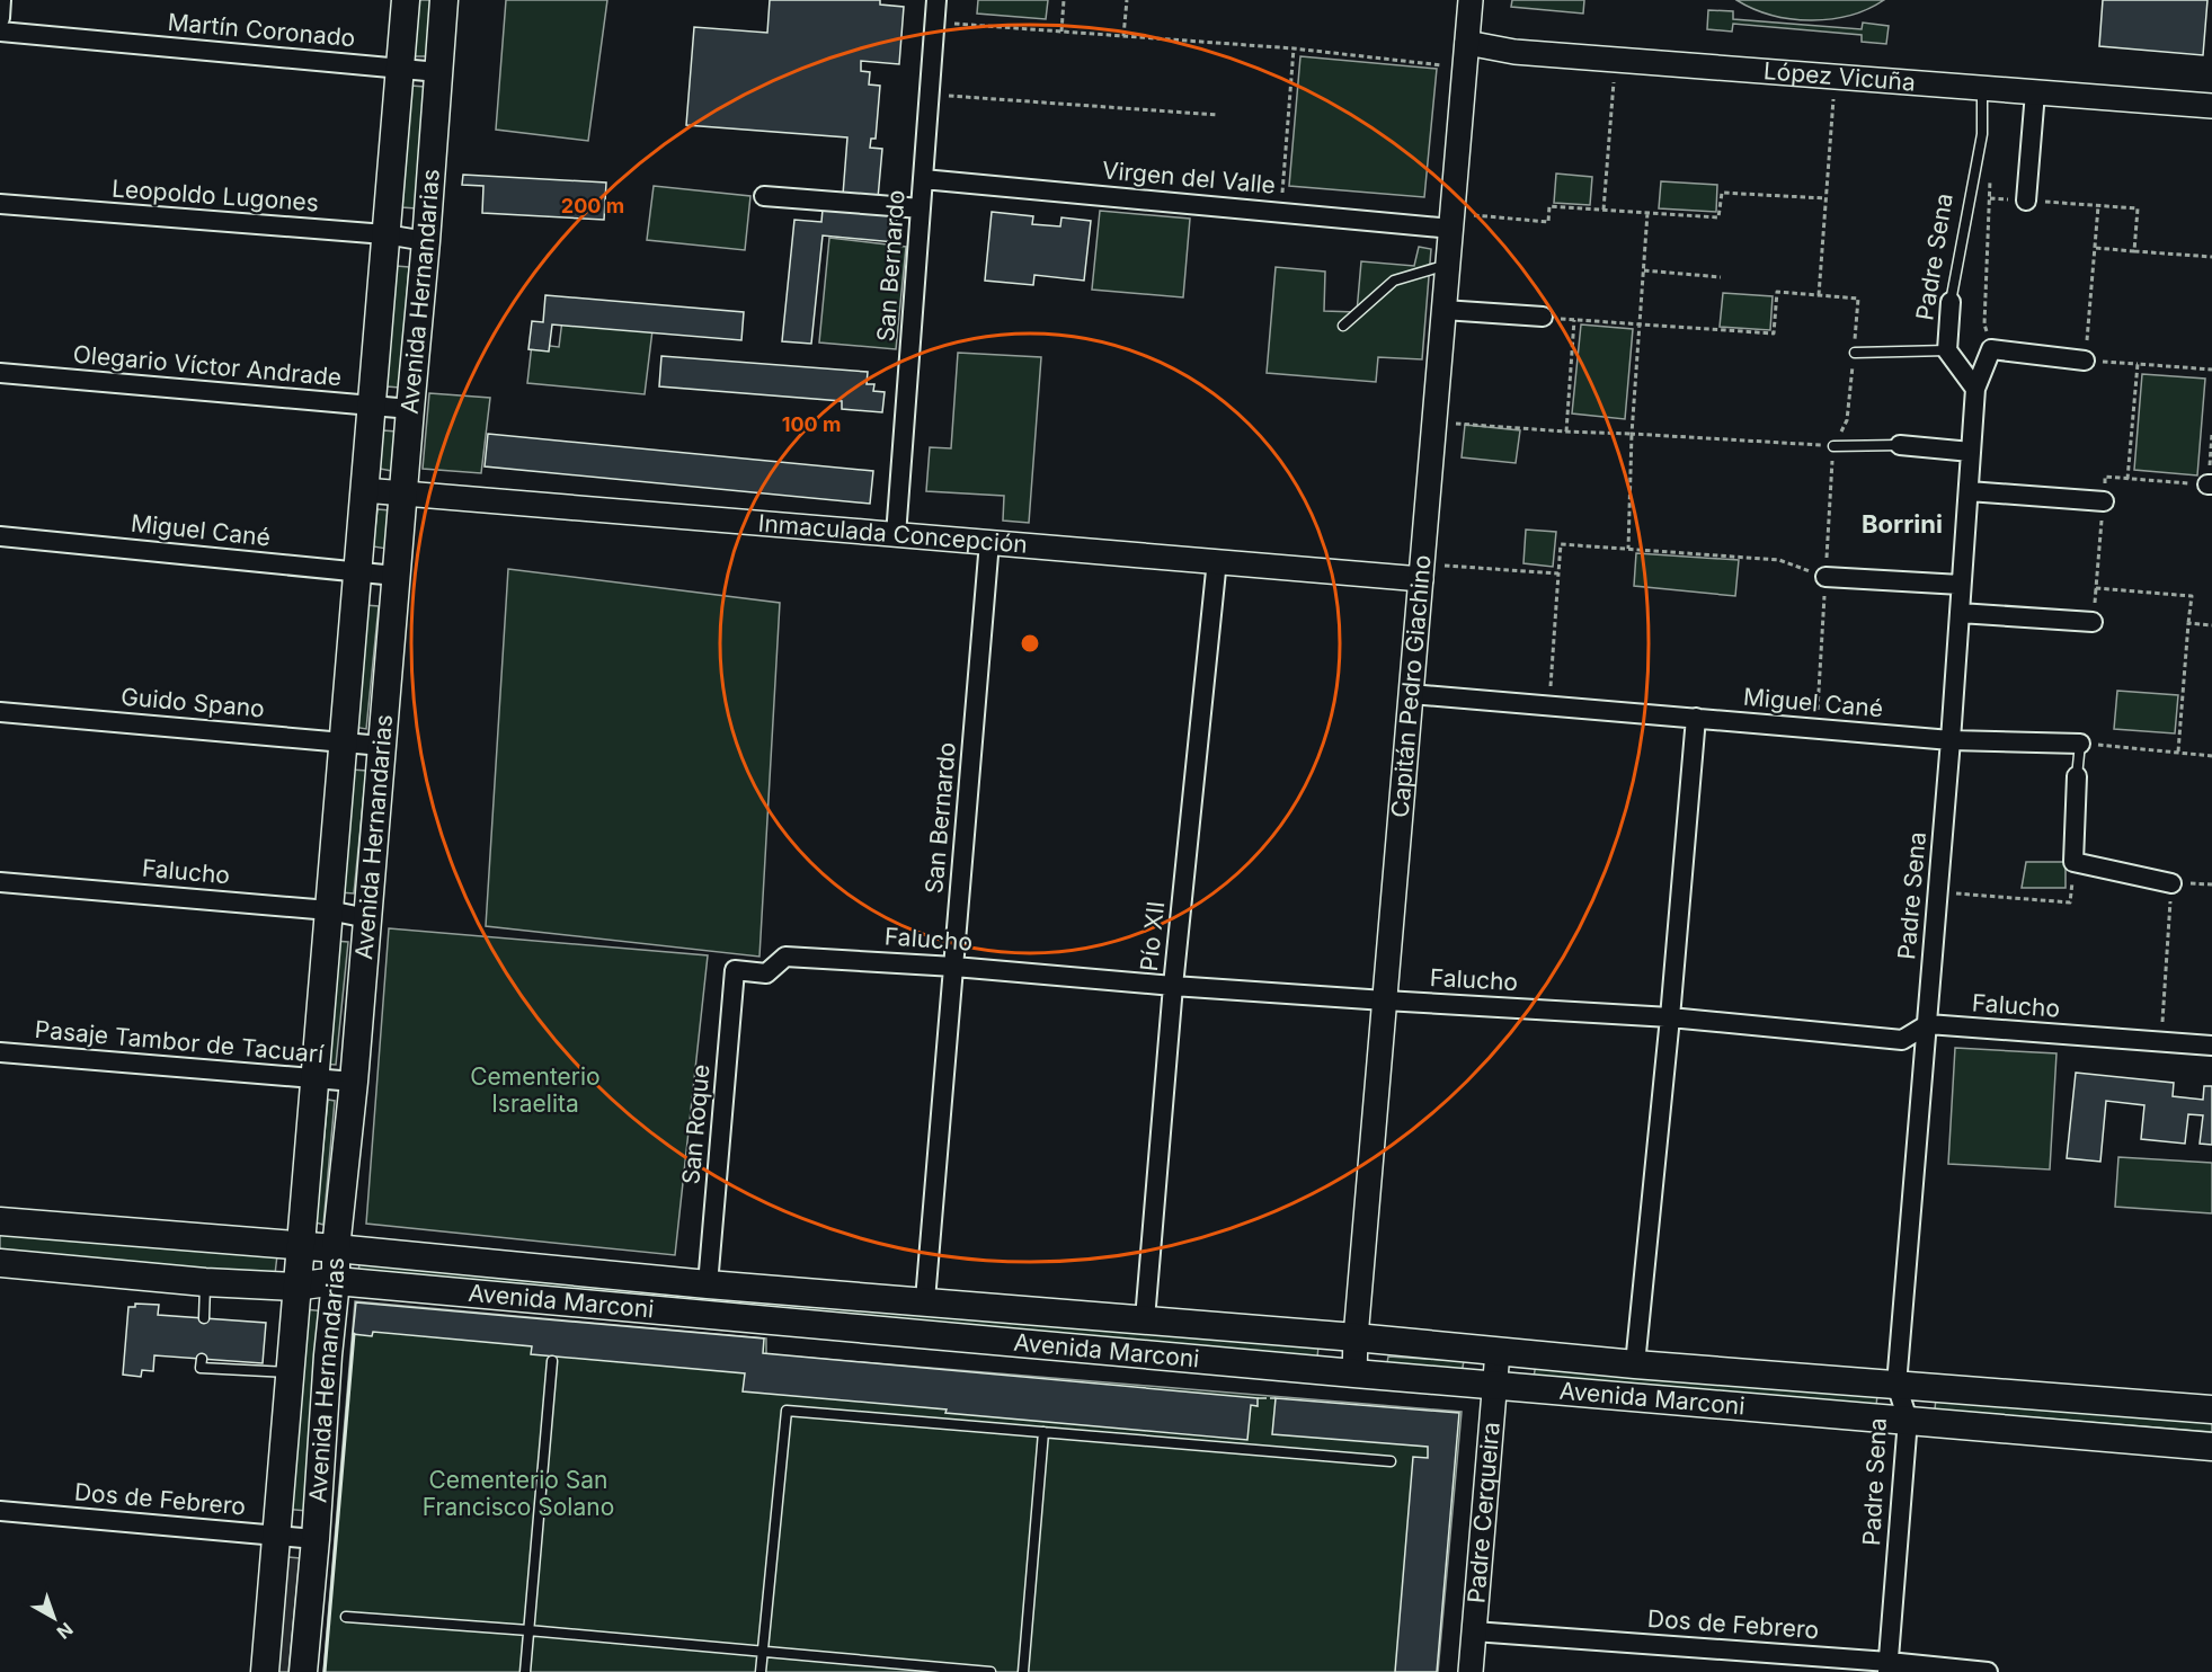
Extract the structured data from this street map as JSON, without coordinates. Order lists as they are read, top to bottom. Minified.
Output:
{"streets":{"main road":["Avenida Hernandarias","Avenida Marconi"],"street":["Martín Coronado","López Vicuña","Virgen del Valle","Leopoldo Lugones","Padre Sena","San Bernardo","Olegario Víctor Andrade","Miguel Cané","Inmaculada Concepción","Capitán Pedro Giachino","Guido Spano","Falucho","Pío XII","Pasaje Tambor de Tacuarí","San Roque","Dos de Febrero","Padre Cerqueira"]},"crossings":[["Martín Coronado","Avenida Hernandarias"],["López Vicuña","Padre Sena"],["López Vicuña","Capitán Pedro Giachino"],["Virgen del Valle","San Bernardo"],["Virgen del Valle","Capitán Pedro Giachino"],["Leopoldo Lugones","Avenida Hernandarias"],["Padre Sena","Miguel Cané"],["Padre Sena","Falucho"],["Padre Sena","Avenida Marconi"],["Padre Sena","Dos de Febrero"],["San Bernardo","Inmaculada Concepción"],["San Bernardo","Falucho"],["San Bernardo","Avenida Marconi"],["Avenida Hernandarias","Olegario Víctor Andrade"],["Avenida Hernandarias","Miguel Cané"],["Avenida Hernandarias","Inmaculada Concepción"],["Avenida Hernandarias","Guido Spano"],["Avenida Hernandarias","Falucho"],["Avenida Hernandarias","Pasaje Tambor de Tacuarí"],["Avenida Hernandarias","Avenida Marconi"],["Avenida Hernandarias","Dos de Febrero"],["Miguel Cané","Capitán Pedro Giachino"],["Inmaculada Concepción","Capitán Pedro Giachino"],["Inmaculada Concepción","Pío XII"],["Capitán Pedro Giachino","Falucho"],["Capitán Pedro Giachino","Avenida Marconi"],["Falucho","Pío XII"],["Falucho","San Roque"],["Pío XII","Avenida Marconi"],["San Roque","Avenida Marconi"],["Avenida Marconi","Padre Cerqueira"],["Dos de Febrero","Padre Cerqueira"]],"districts":["Borrini"],"parks":["Cementerio Israelita","Cementerio San Francisco Solano"],"north":"bottom right","rings":["200 m","100 m"]}
